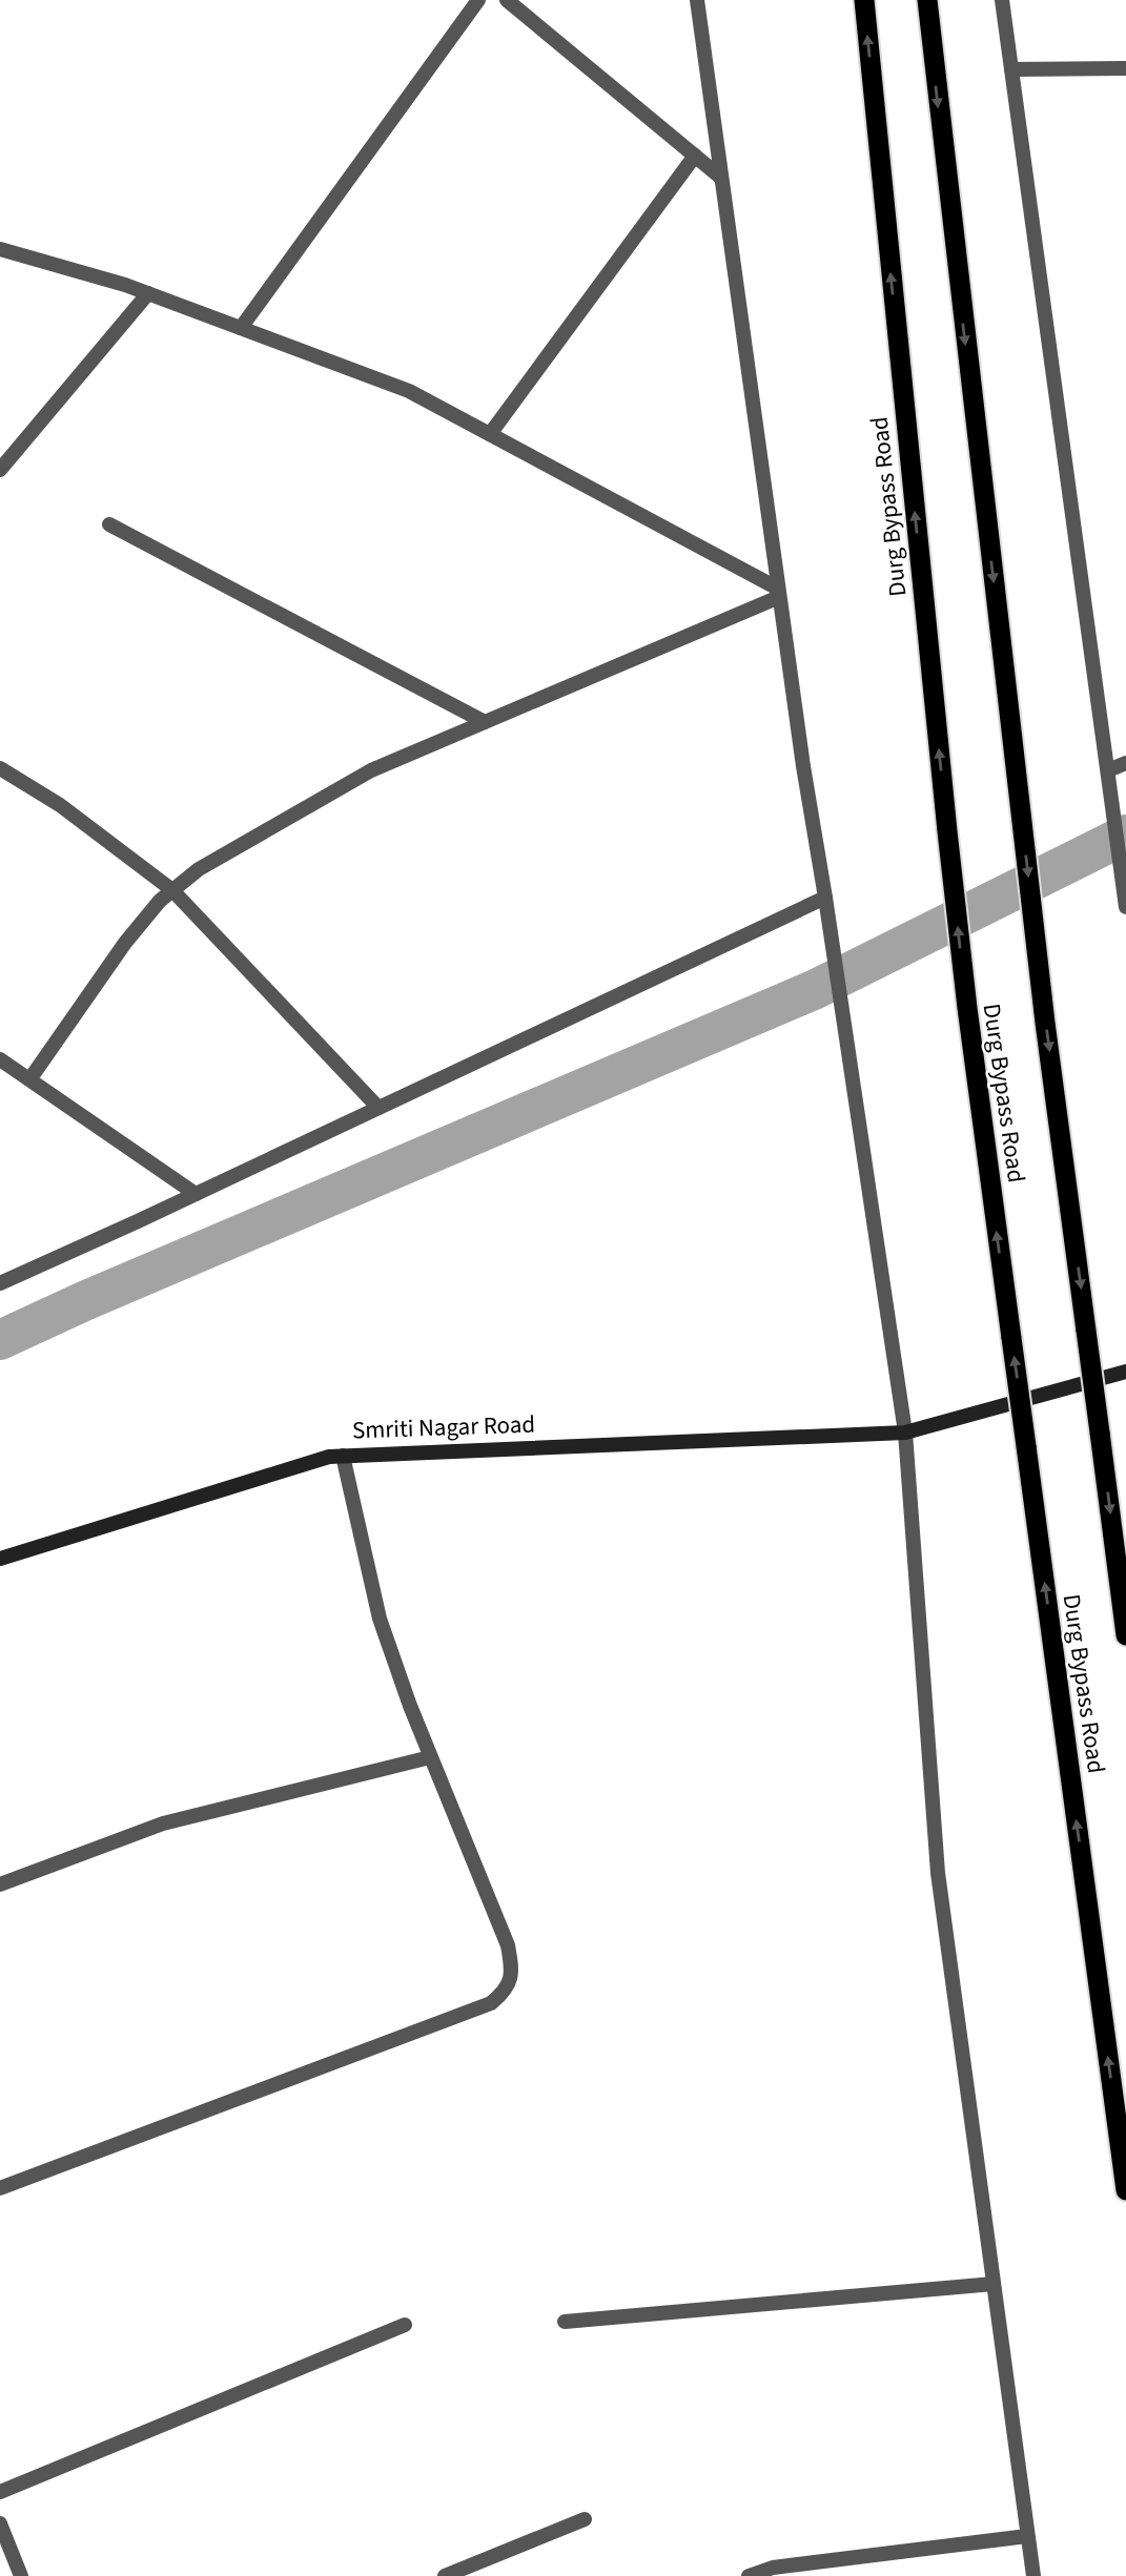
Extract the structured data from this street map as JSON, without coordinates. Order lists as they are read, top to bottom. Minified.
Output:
{"streets":{"highway":["Durg Bypass Road"],"main road":["Smriti Nagar Road"]}}
